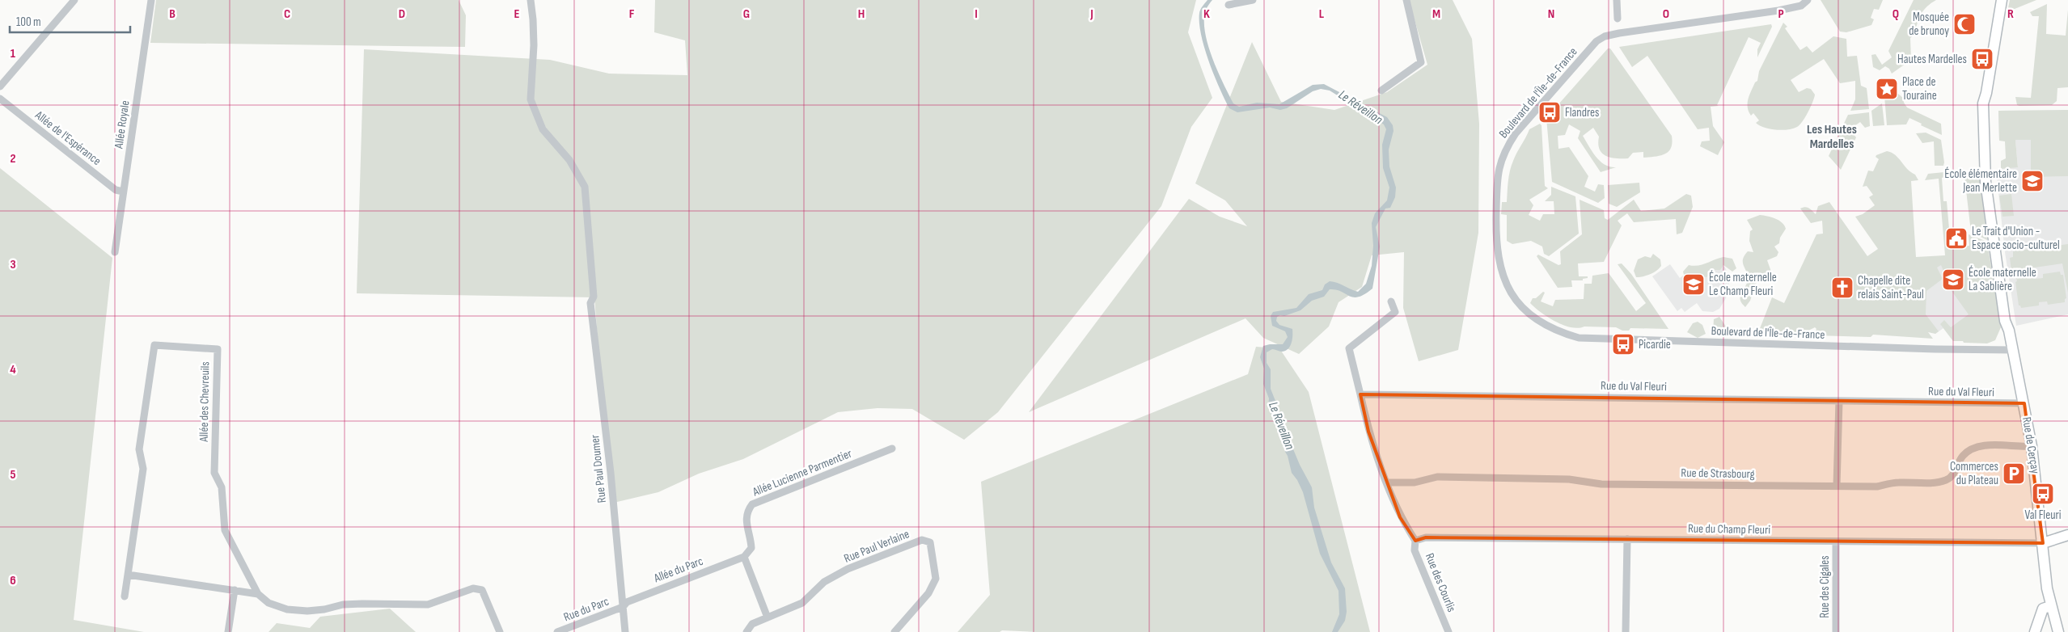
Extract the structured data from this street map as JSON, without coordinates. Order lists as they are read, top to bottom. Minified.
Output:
{"streets":{"street":["Boulevard de l'Île-de-France","Allée Royale","Allée de l'Espérance","Rue du Val Fleuri","Allée des Chevreuils","Rue de Cerçay","Rue Paul Doumer","Allée Lucienne Parmentier","Rue de Strasbourg","Rue du Champ Fleuri","Rue Paul Verlaine","Allée du Parc","Rue des Courlis","Rue des Cigales","Rue du Parc"]},"crossings":[["Boulevard de l'Île-de-France","Rue de Cerçay"],["Allée Royale","Allée de l'Espérance"],["Rue du Val Fleuri","Rue de Cerçay"],["Rue de Cerçay","Rue de Strasbourg"],["Rue de Cerçay","Rue du Champ Fleuri"],["Rue Paul Doumer","Allée du Parc"],["Rue Paul Doumer","Rue du Parc"],["Allée Lucienne Parmentier","Allée du Parc"],["Rue du Champ Fleuri","Rue des Courlis"],["Rue du Champ Fleuri","Rue des Cigales"],["Allée du Parc","Rue du Parc"]],"districts":["Les Hautes Mardelles"],"water":["Le Réveillon"],"places":{"mosque":["Mosquée de brunoy"],"bus stop":["Hautes Mardelles","Flandres","Picardie","Val Fleuri"],"place":["Place de Touraine"],"school or university":["École élémentaire Jean Merlette","École maternelle La Sablière","École maternelle Le Champ Fleuri"],"public building":["Le Trait d'Union - Espace socio-culturel"],"church":["Chapelle dite relais Saint-Paul"],"parking":["Commerces du Plateau"]},"scale_bar":"100 m","grid":{"columns":["B","C","D","E","F","G","H","I","J","K","L","M","N","O","P","Q","R"],"rows":["1","2","3","4","5","6"]}}
